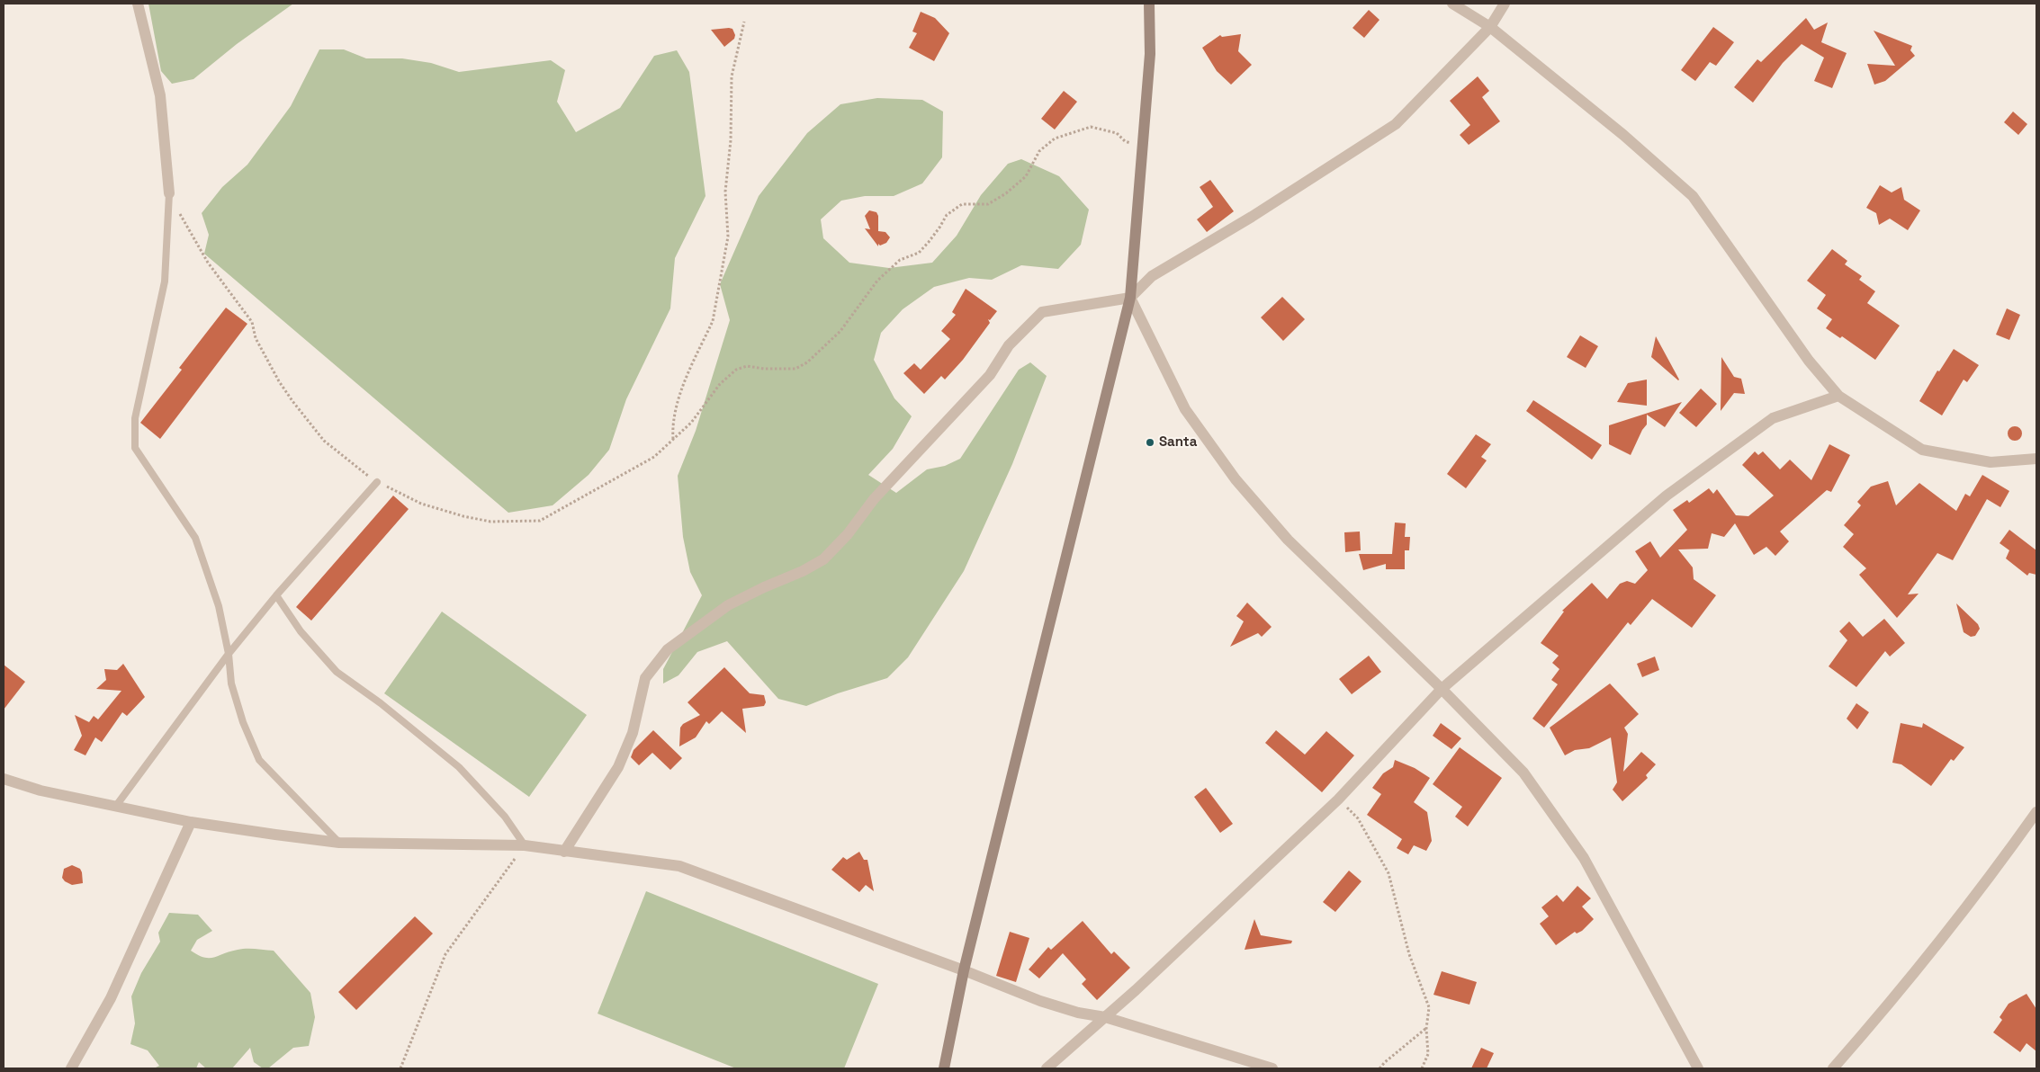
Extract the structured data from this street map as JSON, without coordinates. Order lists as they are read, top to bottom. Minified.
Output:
{"places":["Santa"]}
